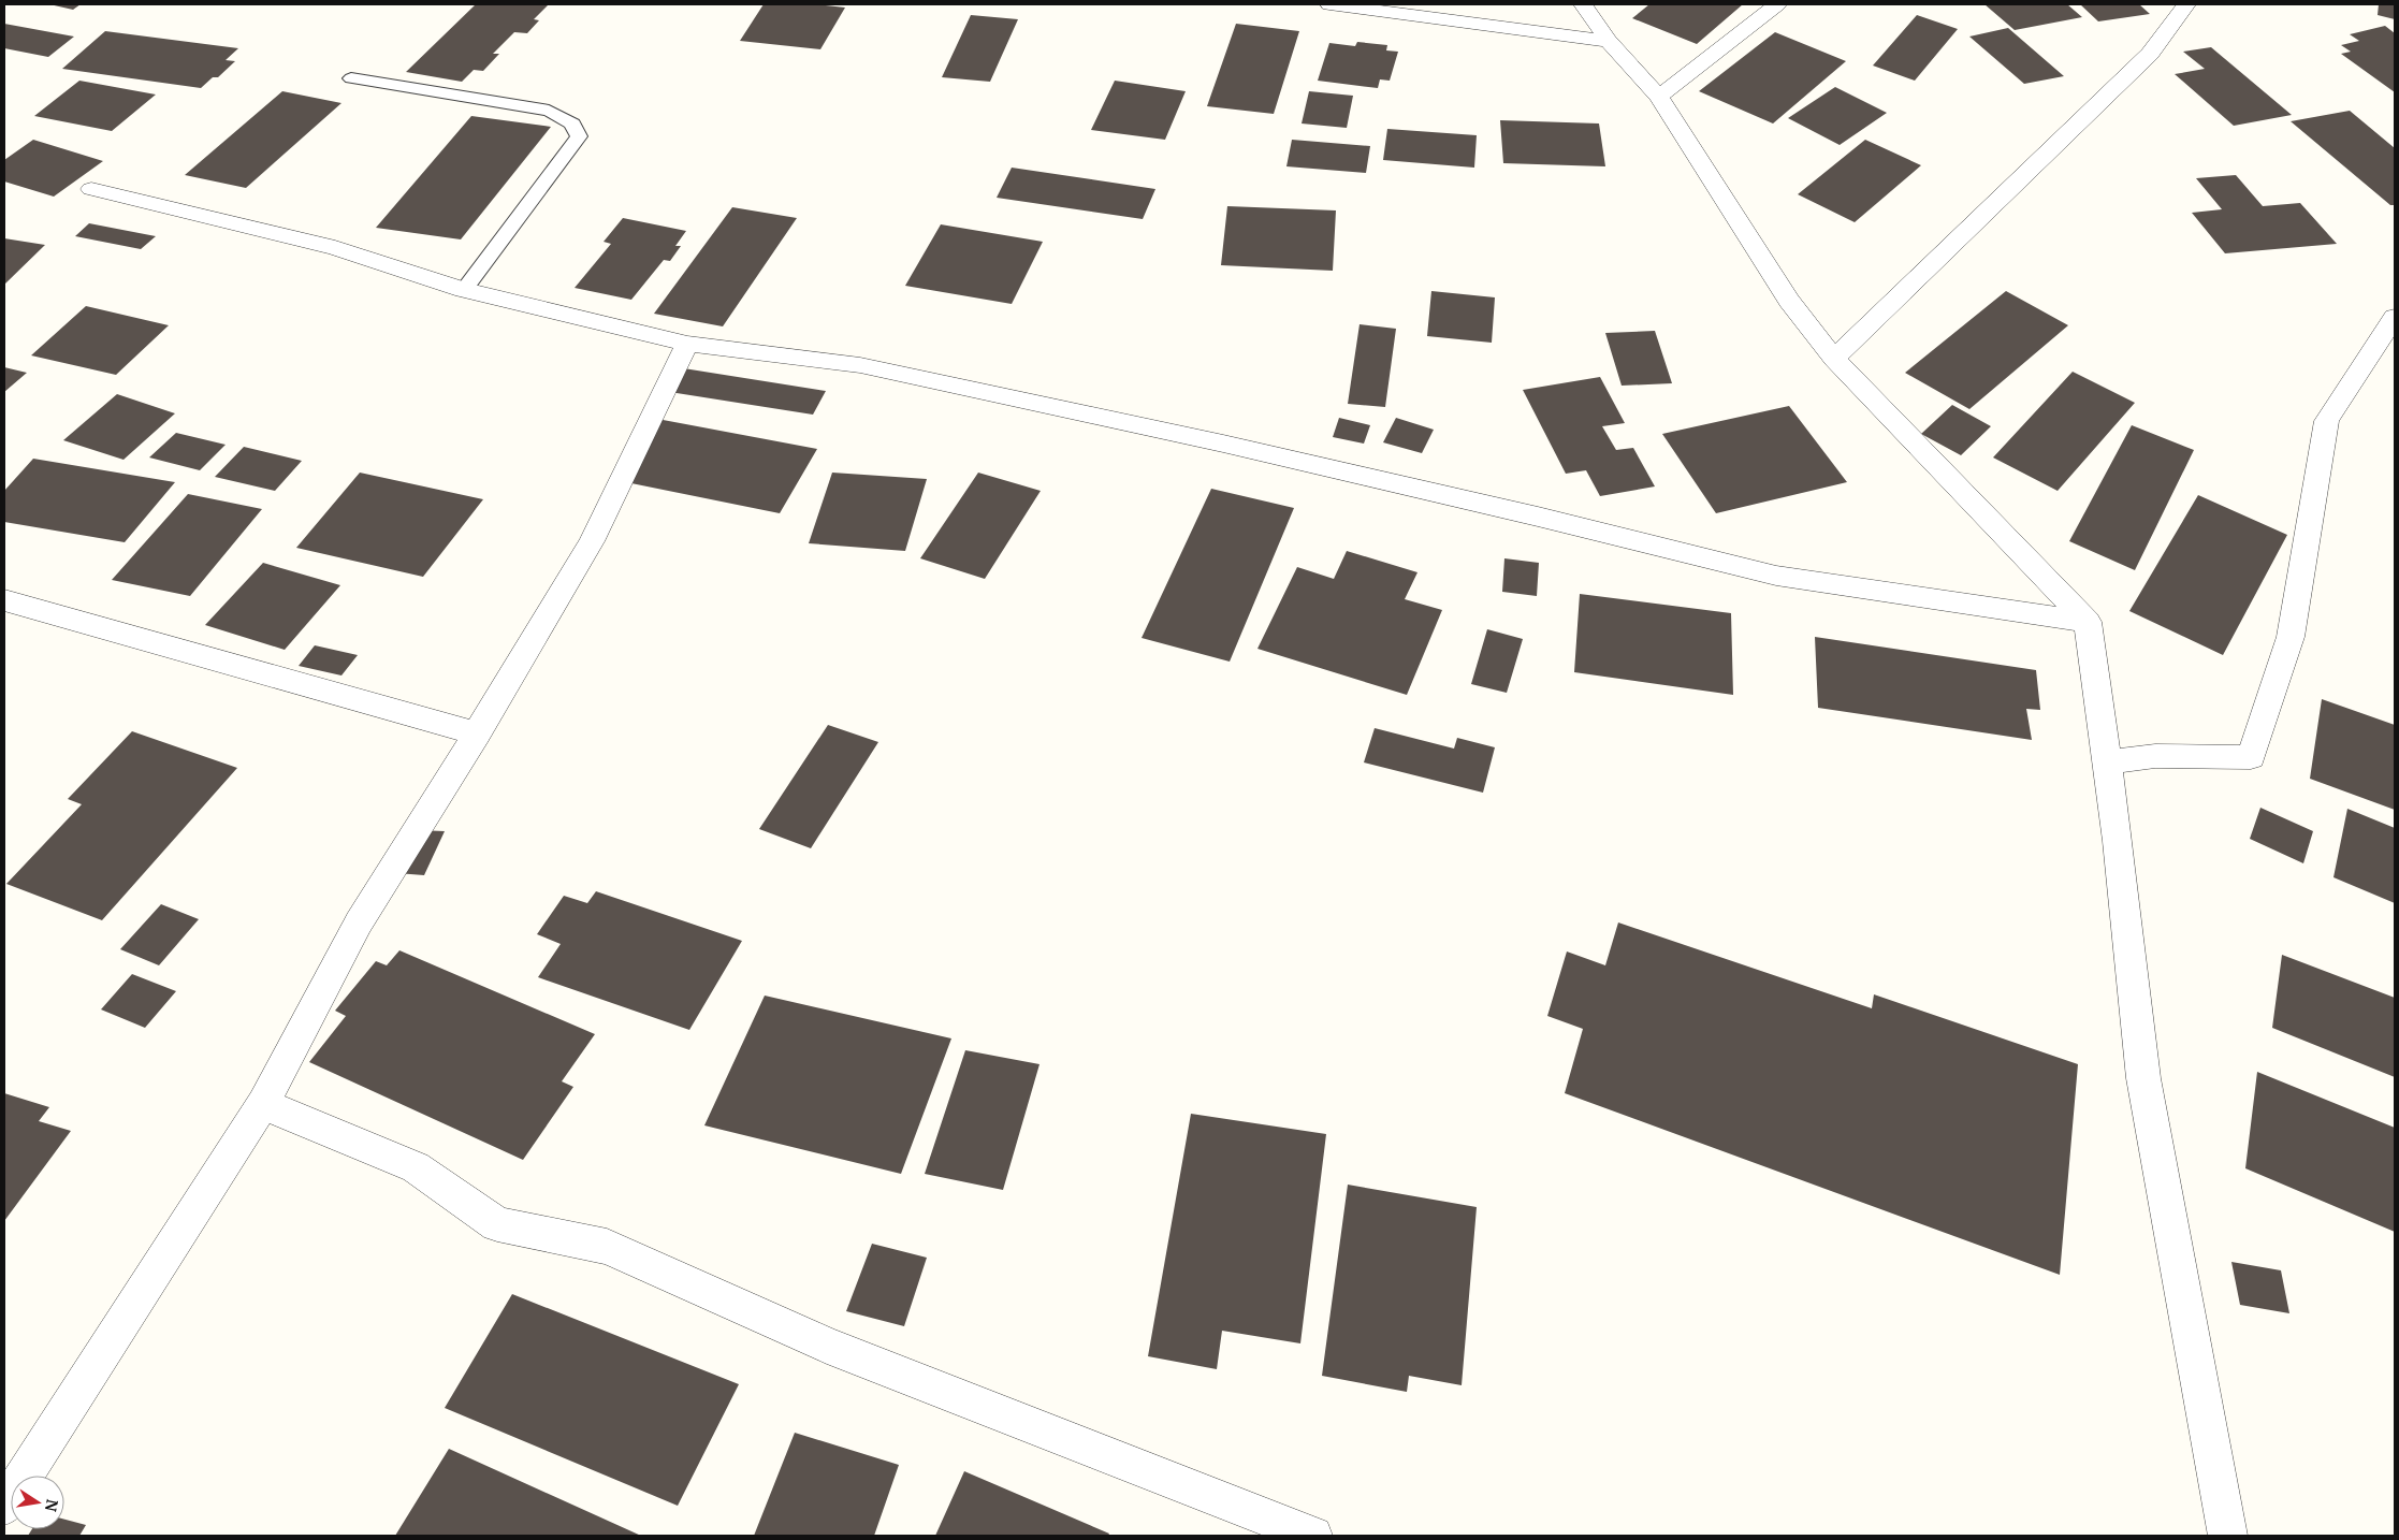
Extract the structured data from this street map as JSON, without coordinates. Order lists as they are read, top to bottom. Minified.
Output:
{"north":"right"}
